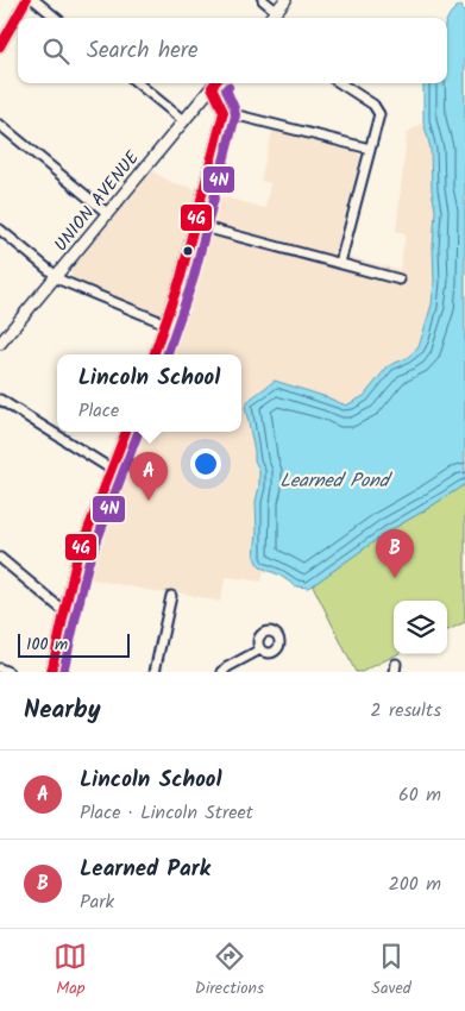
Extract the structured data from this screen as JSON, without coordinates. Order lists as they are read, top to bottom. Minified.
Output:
{"streets":{"main road":["UNION AVENUE"]},"water":["Learned Pond"],"lines":["transit line 4G","transit line 4N"],"scale_bar":"100 m","page":{"search":"Search here","popup":["Lincoln School","Place"],"pins":["A","B"],"scale":"100 m","heading":["Nearby","2 results"],"list":[{"mark":"A","name":"Lincoln School","note":"Place · Lincoln Street","value":"60 m"},{"mark":"B","name":"Learned Park","note":"Park","value":"200 m"}],"nav":["Map","Directions","Saved"]}}
